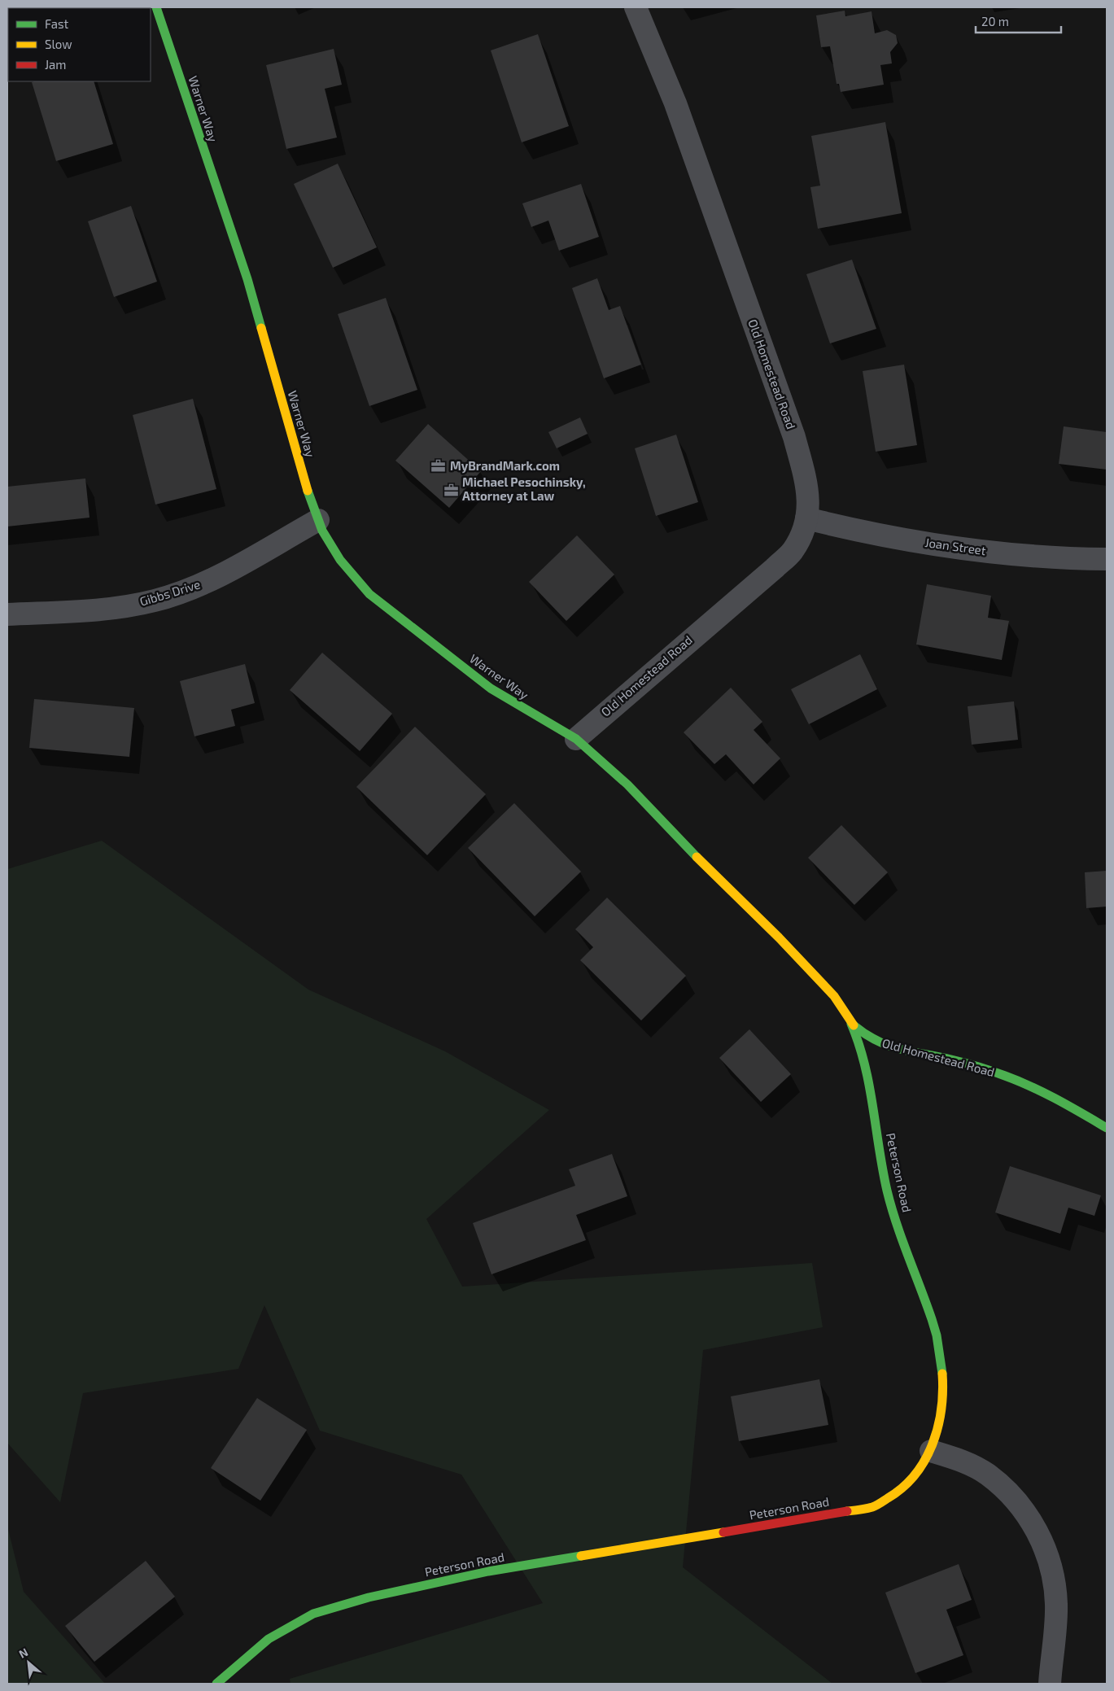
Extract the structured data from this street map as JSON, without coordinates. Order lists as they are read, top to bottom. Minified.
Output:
{"streets":{"street":["Warner Way","Old Homestead Road","Joan Street","Gibbs Drive","Peterson Road"]},"crossings":[["Warner Way","Old Homestead Road"],["Warner Way","Gibbs Drive"],["Old Homestead Road","Joan Street"],["Old Homestead Road","Peterson Road"]],"places":{"office":["MyBrandMark.com","Michael Pesochinsky, Attorney at Law"]},"legend":["Fast","Slow","Jam"],"scale_bar":"20 m","north":"top left"}
